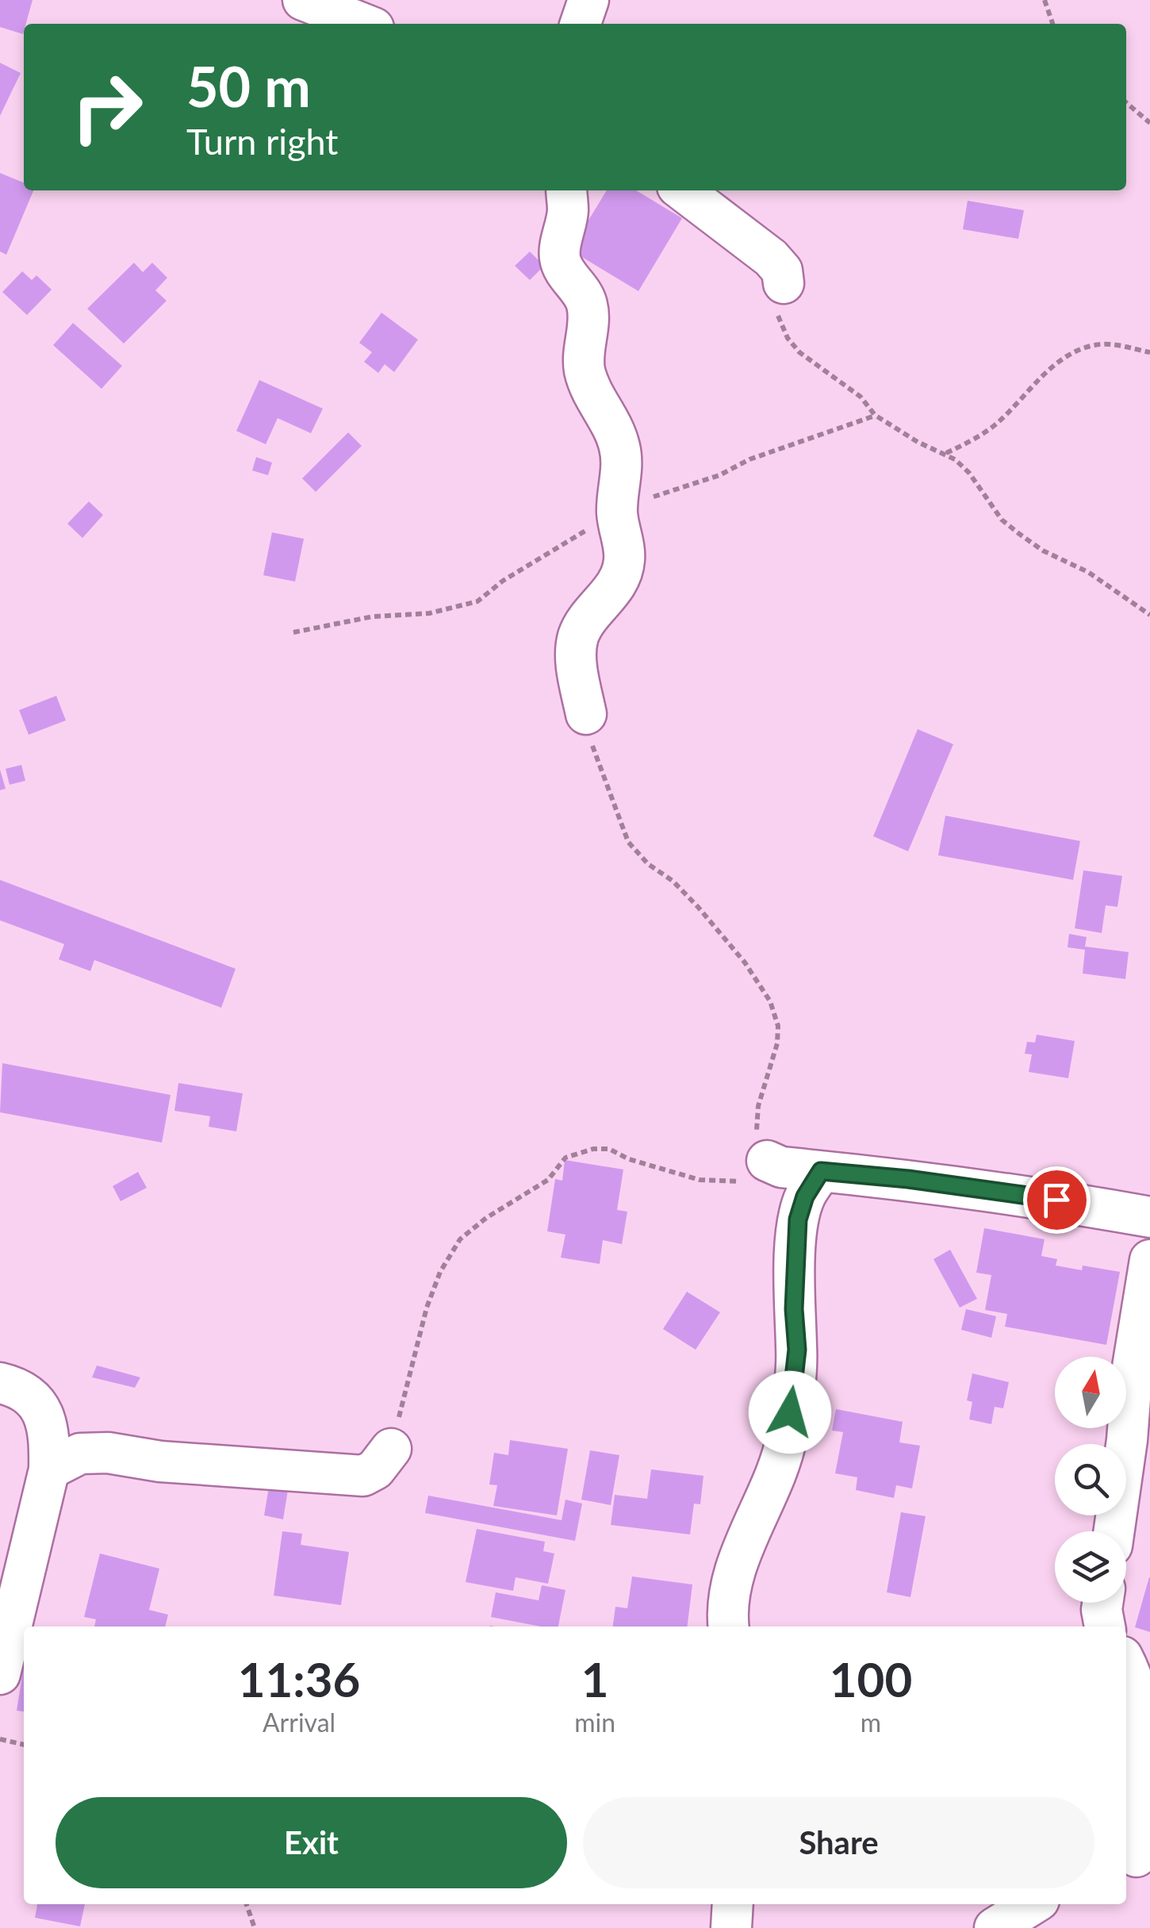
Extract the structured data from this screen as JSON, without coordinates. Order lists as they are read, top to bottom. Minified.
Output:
{"north":"top","page":{"turn":["50 m","Turn right"],"eta":["11:36","Arrival","1","min","100","m"],"buttons":["Exit","Share"]}}
